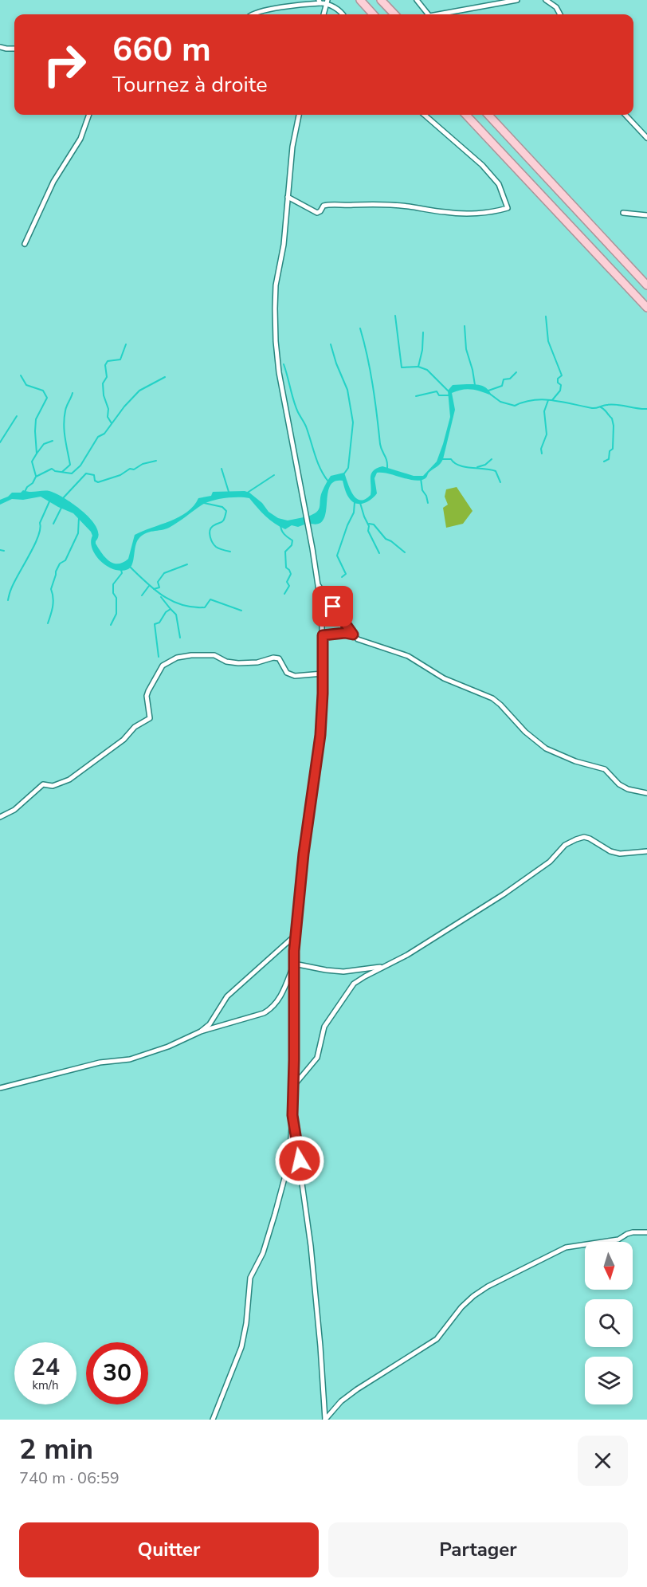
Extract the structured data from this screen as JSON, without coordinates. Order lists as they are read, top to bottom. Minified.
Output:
{"north":"bottom","page":{"turn":["660 m","Tournez à droite"],"speed":"24 km/h","limit":"30","heading":["2 min","740 m · 06:59"],"buttons":["Quitter","Partager"]}}
